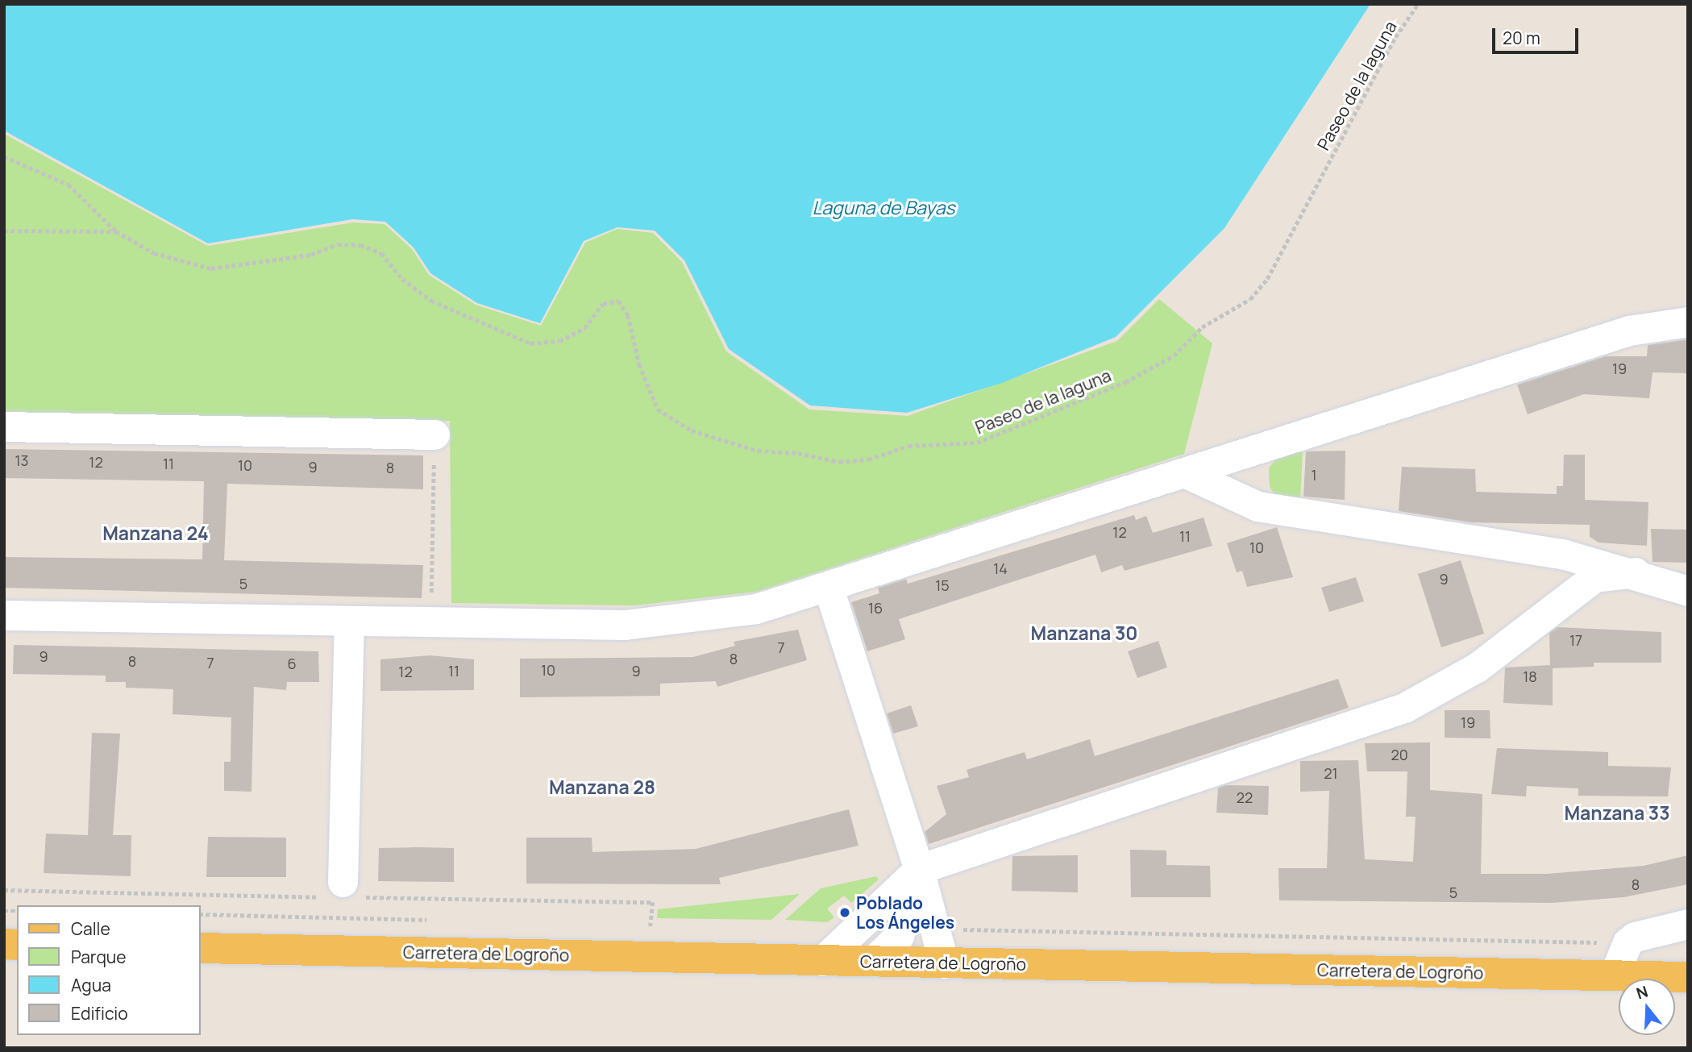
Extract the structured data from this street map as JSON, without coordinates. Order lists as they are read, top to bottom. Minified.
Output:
{"streets":{"main road":["Carretera de Logroño"],"path":["Paseo de la laguna"]},"districts":["Manzana 24","Manzana 30","Manzana 28","Manzana 33"],"water":["Laguna de Bayas"],"places":["Poblado Los Ángeles"],"house_numbers":["19","13","12","11","10","9","8","1","12","11","10","14","9","5","15","16","17","7","9","8","8","7","6","10","11","9","12","18","19","20","21","22","8","5"],"legend":["Calle","Parque","Agua","Edificio"],"scale_bar":"20 m","north":"top"}
